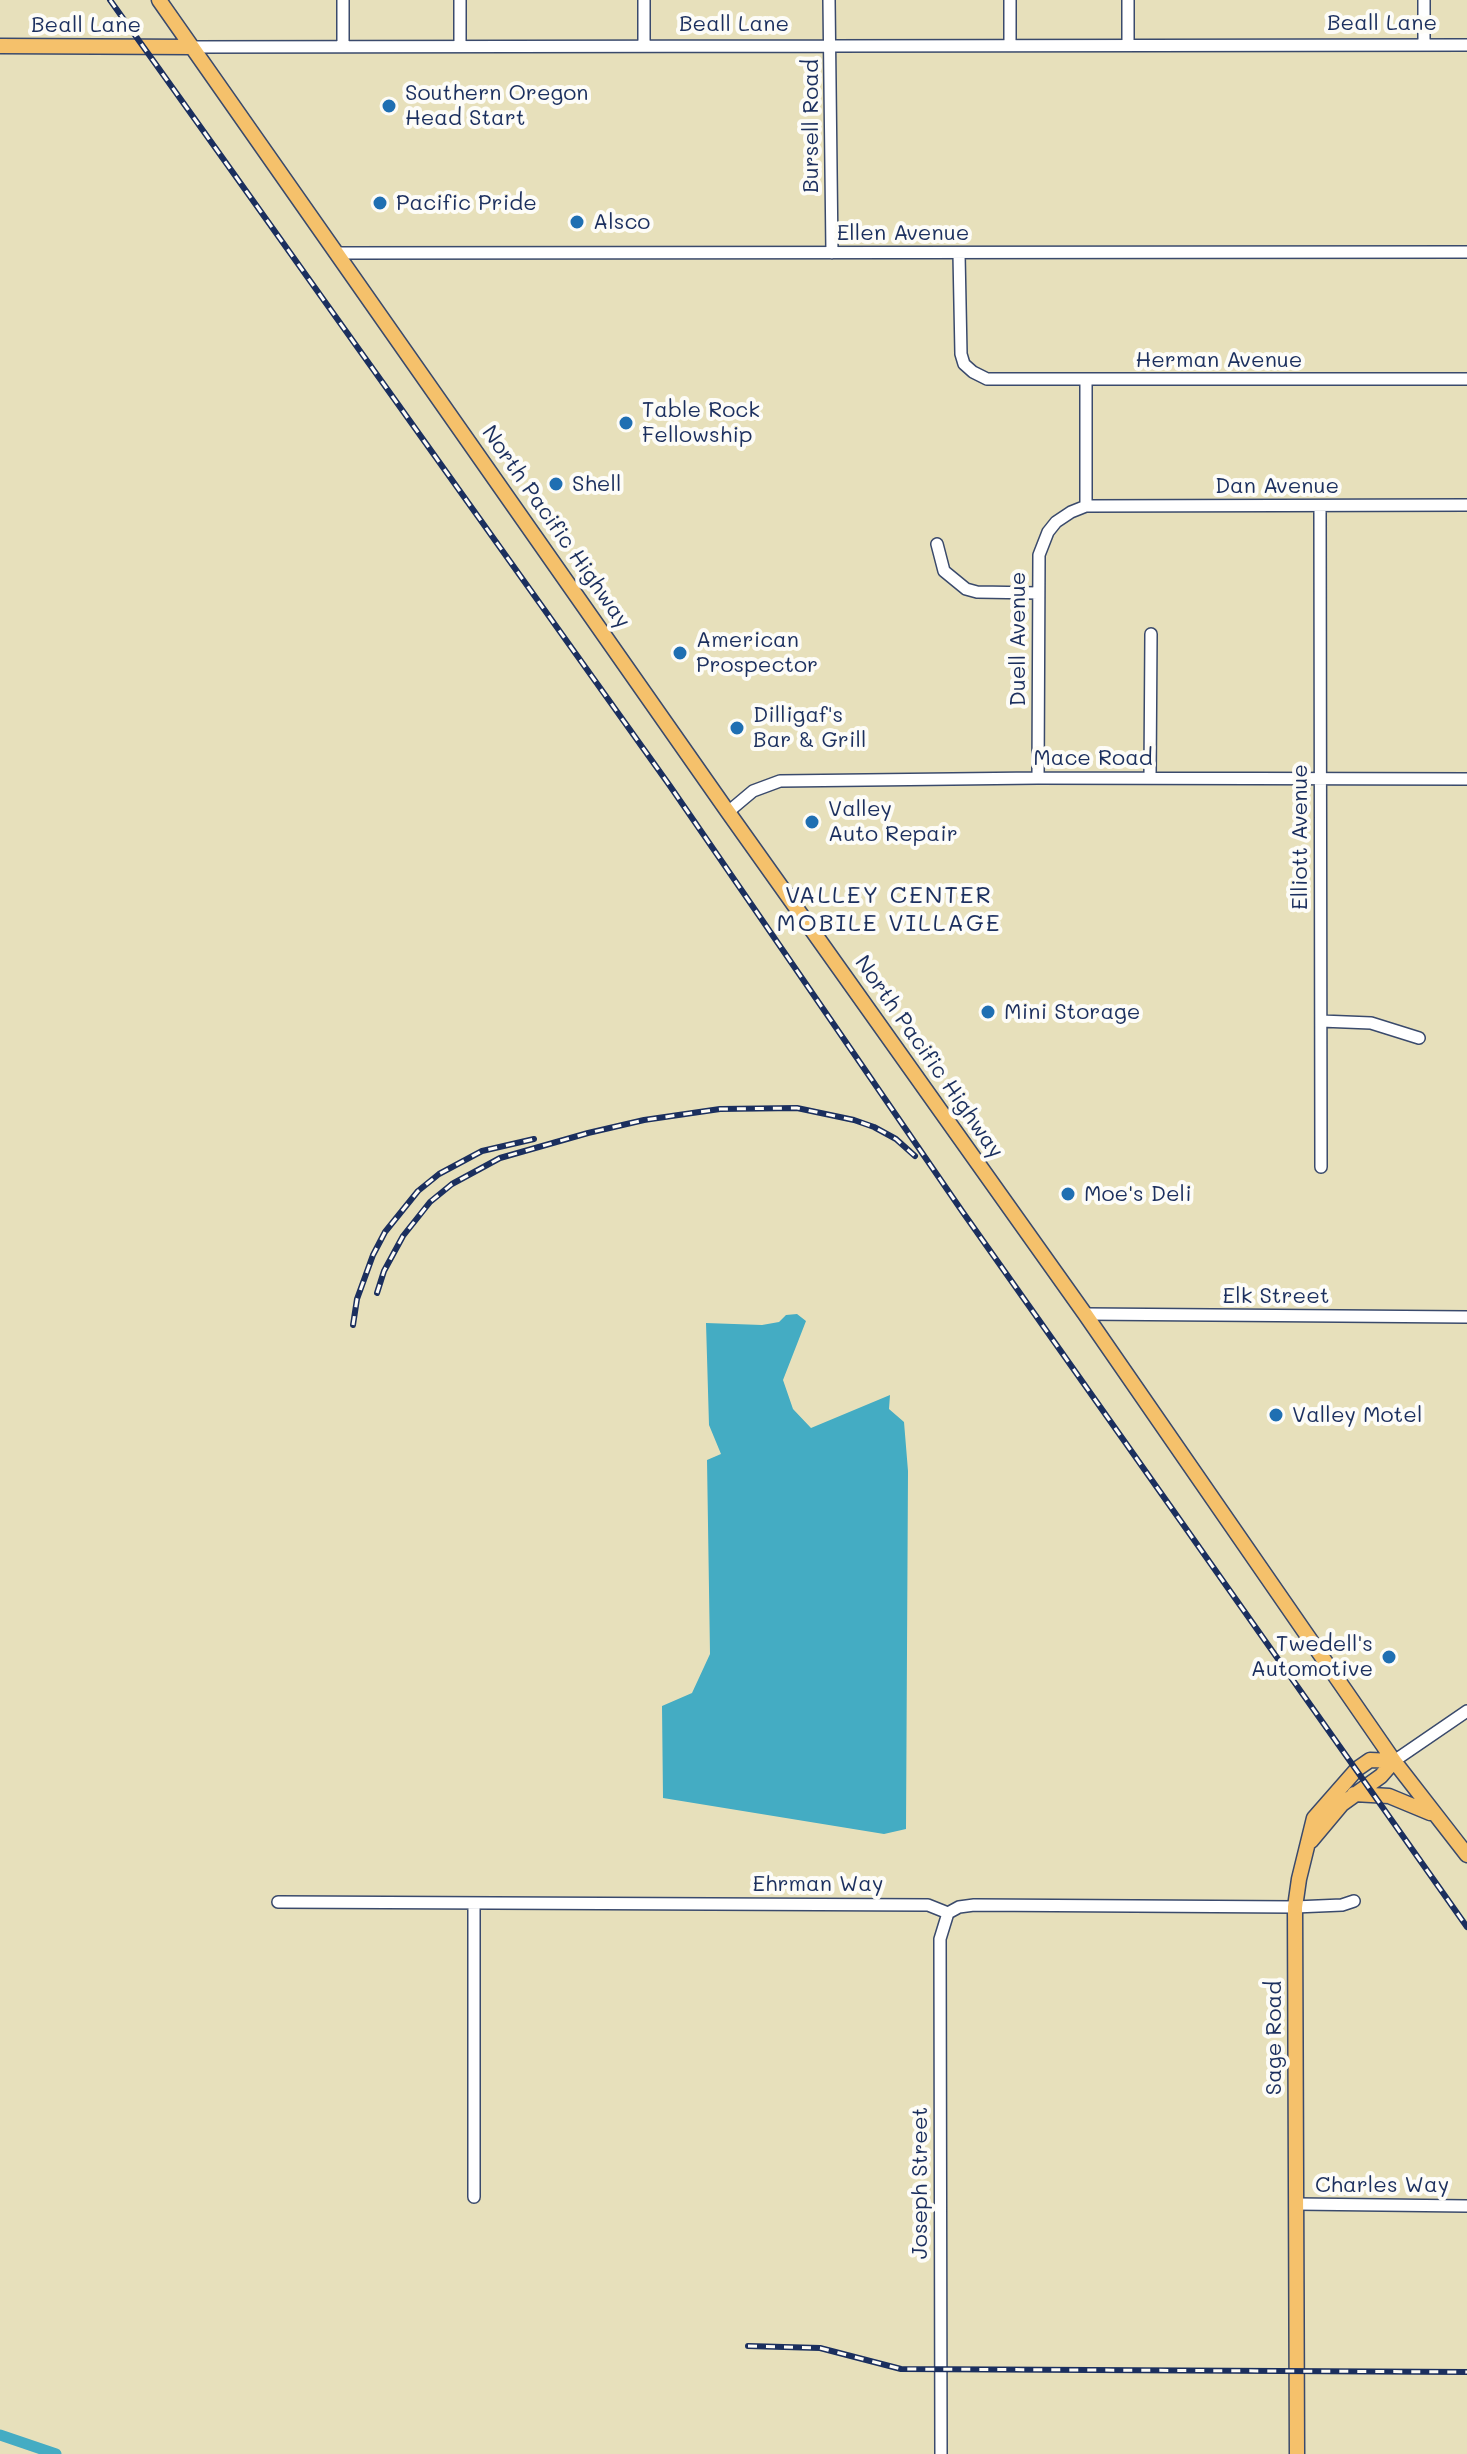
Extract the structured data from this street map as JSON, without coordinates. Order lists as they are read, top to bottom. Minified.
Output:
{"streets":{"main road":["Beall Lane","North Pacific Highway","Sage Road"],"street":["Bursell Road","Ellen Avenue","Herman Avenue","Dan Avenue","Duell Avenue","Mace Road","Elliott Avenue","Elk Street","Ehrman Way","Joseph Street","Charles Way"]},"crossings":[["Beall Lane","Bursell Road"],["Beall Lane","North Pacific Highway"],["Bursell Road","Ellen Avenue"],["Ellen Avenue","Herman Avenue"],["Ellen Avenue","North Pacific Highway"],["Dan Avenue","Duell Avenue"],["Dan Avenue","Elliott Avenue"],["North Pacific Highway","Mace Road"],["North Pacific Highway","Elk Street"],["North Pacific Highway","Sage Road"],["Duell Avenue","Mace Road"],["Mace Road","Elliott Avenue"],["Ehrman Way","Sage Road"],["Ehrman Way","Joseph Street"],["Sage Road","Charles Way"]],"districts":["VALLEY CENTER MOBILE VILLAGE"],"places":["Southern Oregon Head Start","Pacific Pride","Alsco","Table Rock Fellowship","Shell","American Prospector","Dilligaf's Bar & Grill","Valley Auto Repair","Mini Storage","Moe's Deli","Valley Motel","Twedell's Automotive"]}
